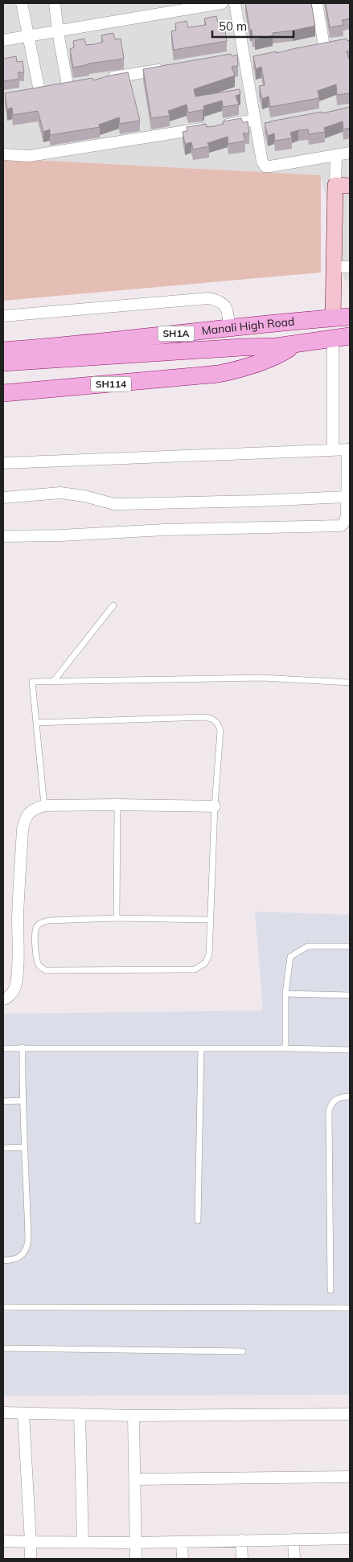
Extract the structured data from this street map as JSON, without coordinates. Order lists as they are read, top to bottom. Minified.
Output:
{"streets":{"main road":["Manali High Road","SH1A","SH114"]},"scale_bar":"50 m"}
